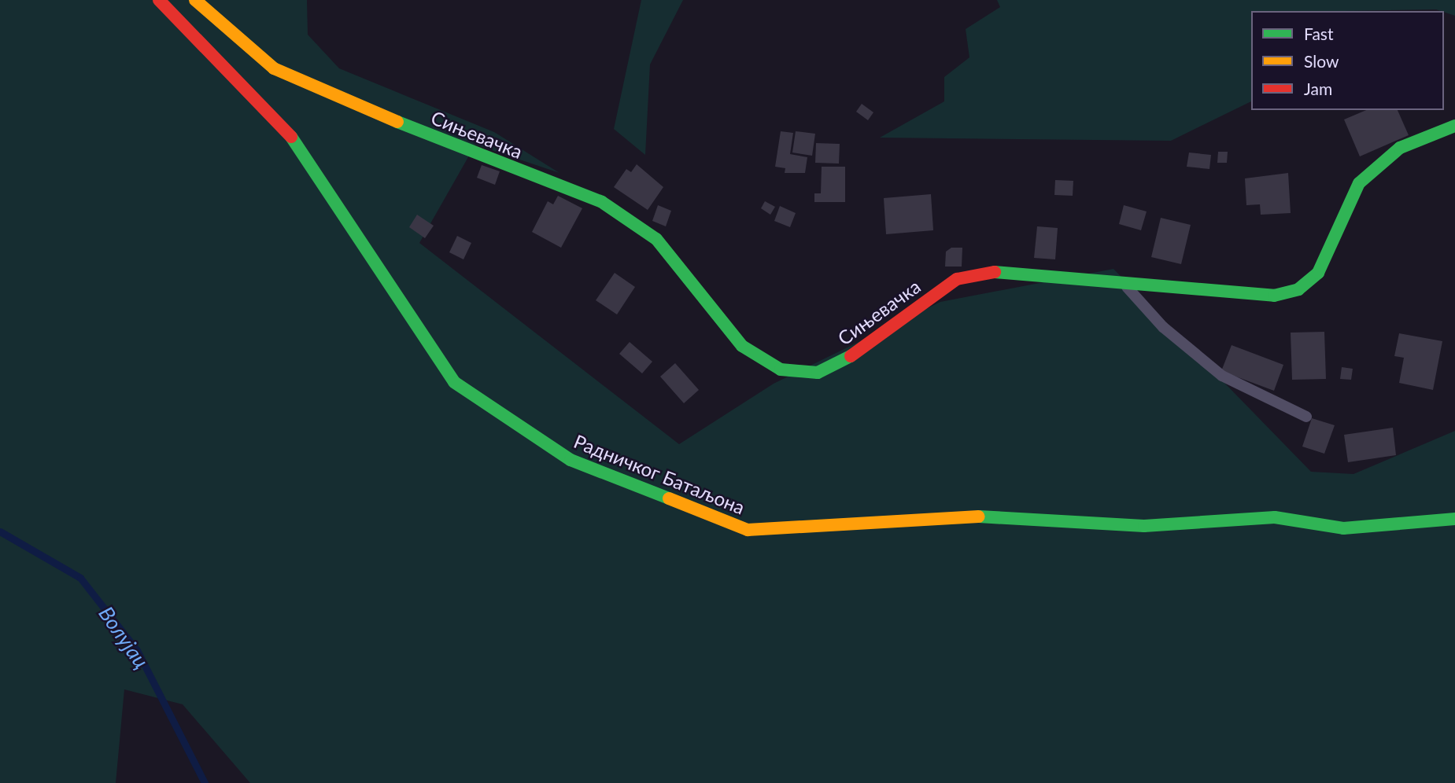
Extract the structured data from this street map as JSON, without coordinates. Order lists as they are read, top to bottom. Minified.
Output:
{"streets":{"street":["Сињевачка","Радничког Батаљона"]},"water":["Волујац"],"legend":["Fast","Slow","Jam"]}
